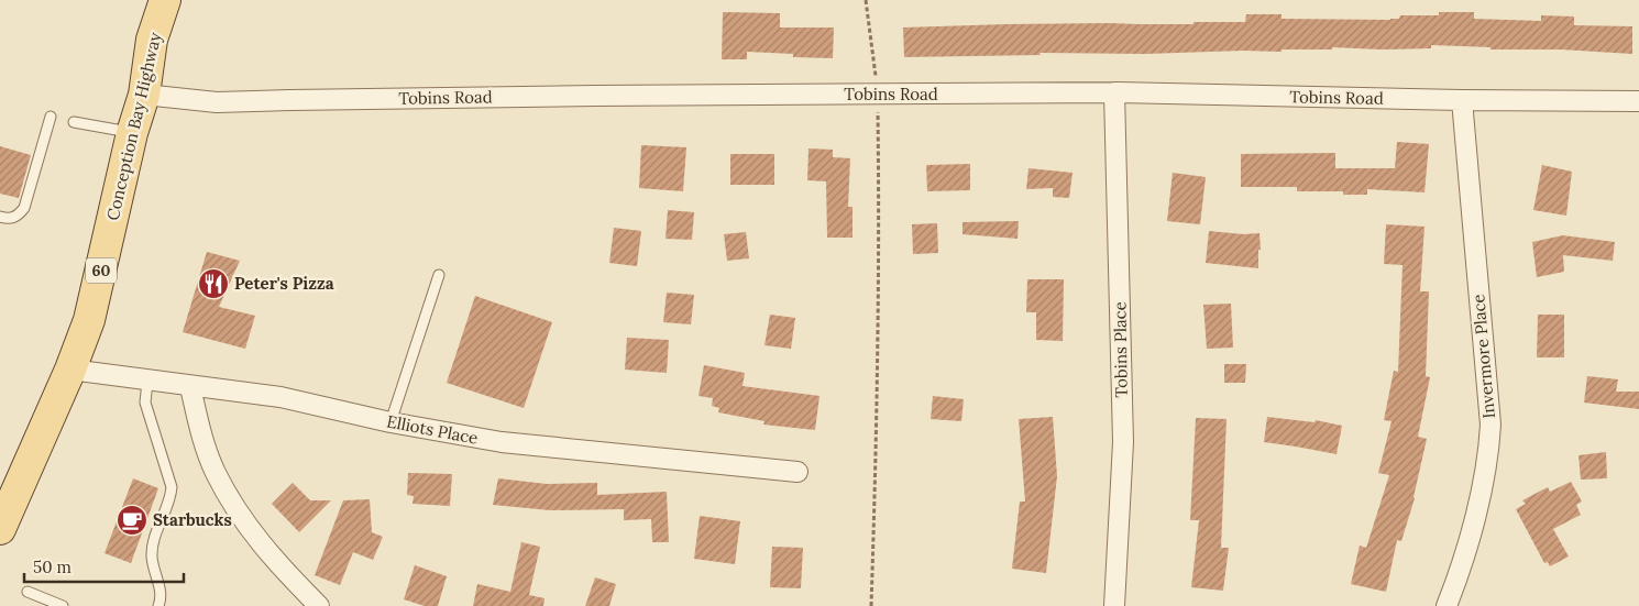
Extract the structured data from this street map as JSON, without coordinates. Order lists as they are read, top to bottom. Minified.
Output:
{"streets":{"main road":["Conception Bay Highway","60"],"street":["Tobins Road","Tobins Place","Invermore Place","Elliots Place"]},"crossings":[["Tobins Road","Conception Bay Highway"],["Tobins Road","Tobins Place"],["Tobins Road","Invermore Place"],["Conception Bay Highway","Elliots Place"]],"places":{"restaurant":["Peter's Pizza"],"cafe":["Starbucks"]},"scale_bar":"50 m"}
